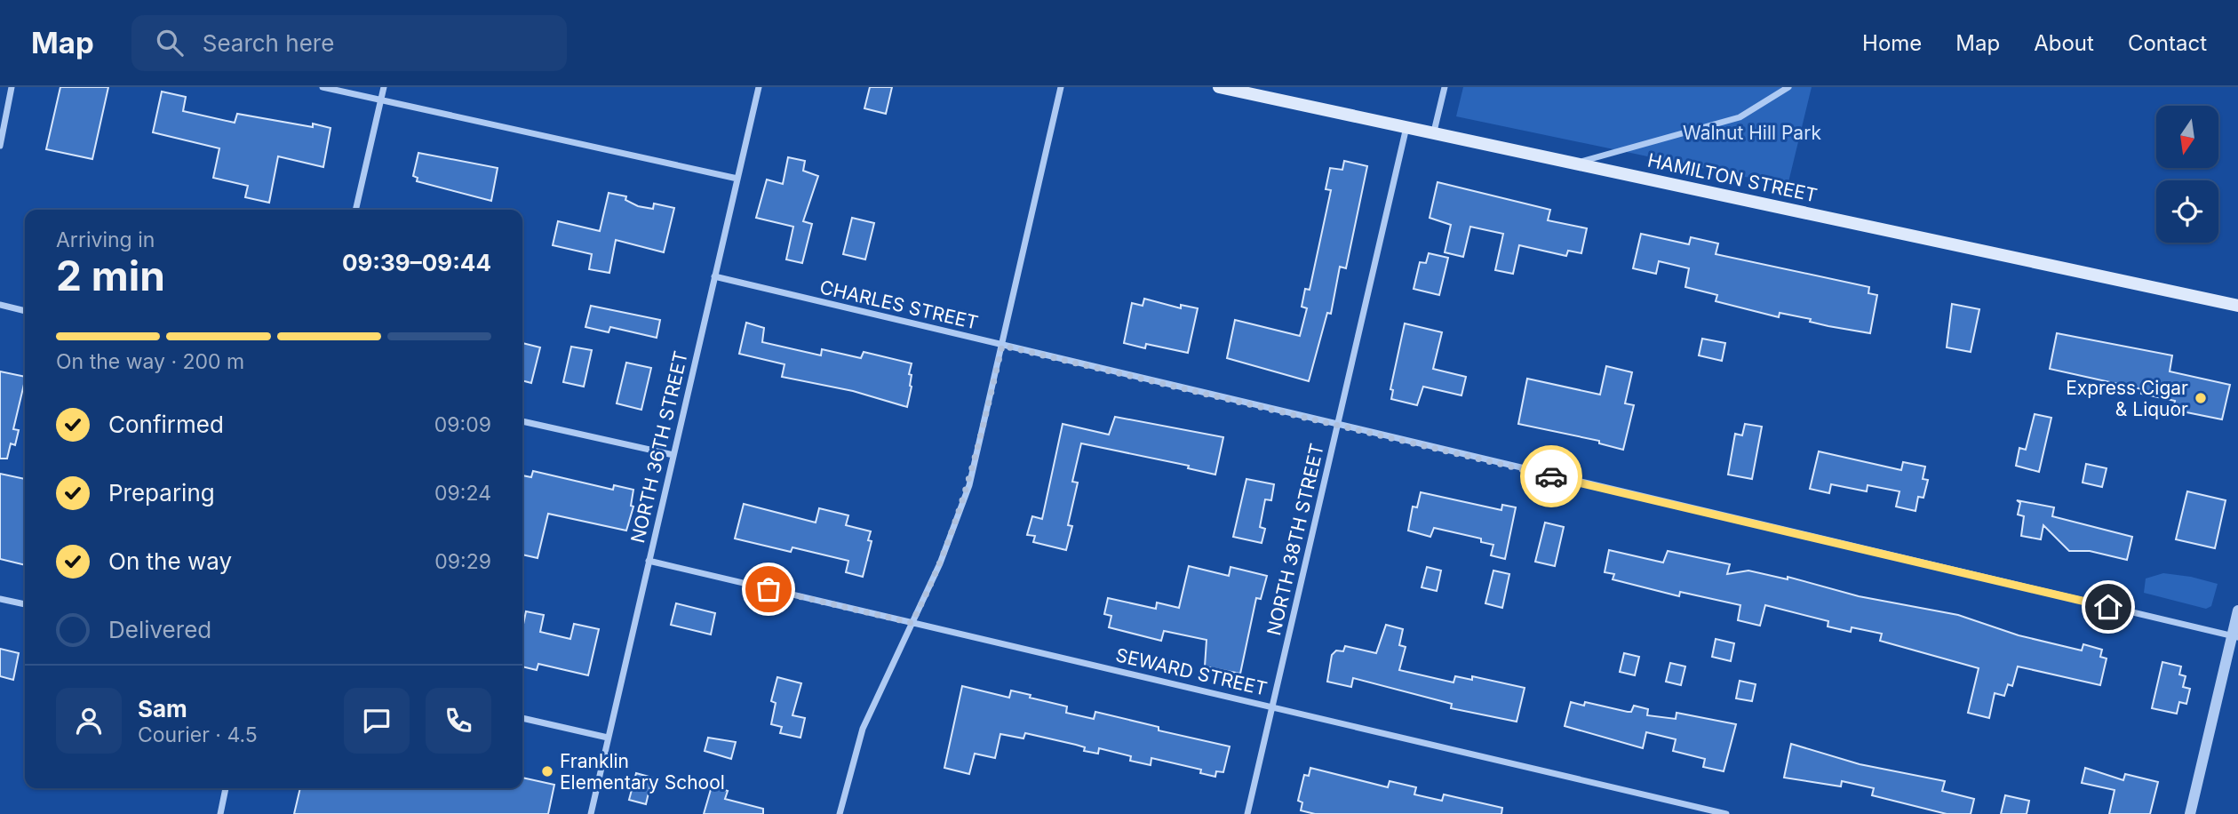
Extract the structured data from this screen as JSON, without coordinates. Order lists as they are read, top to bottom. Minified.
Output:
{"streets":{"main road":["HAMILTON STREET"],"street":["CHARLES STREET","NORTH 36TH STREET","NORTH 38TH STREET","SEWARD STREET"]},"crossings":[["HAMILTON STREET","NORTH 38TH STREET"],["CHARLES STREET","NORTH 36TH STREET"],["CHARLES STREET","NORTH 38TH STREET"],["NORTH 36TH STREET","SEWARD STREET"],["NORTH 38TH STREET","SEWARD STREET"]],"parks":["Walnut Hill Park"],"places":["Express Cigar & Liquor","Franklin Elementary School"],"north":"bottom","page":{"header":"Map","search":"Search here","nav":["Home","Map","About","Contact"],"heading":["2 min","Arriving in","09:39–09:44"],"panel":["Sam","Courier · 4.5"],"bar":"On the way · 200 m","list":[["Confirmed","09:09"],["Preparing","09:24"],["On the way","09:29"],"Delivered"]}}
